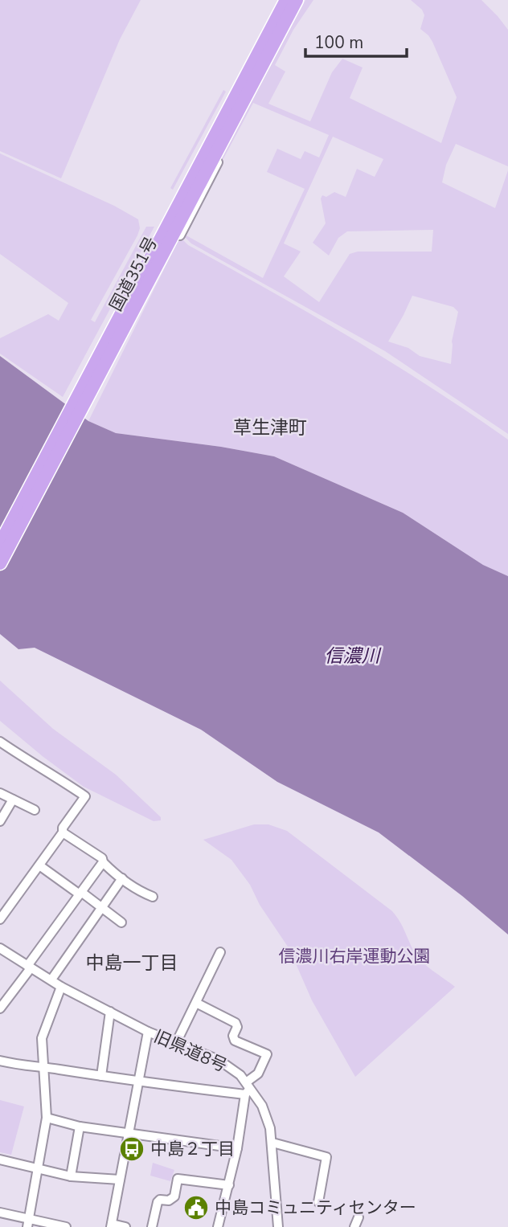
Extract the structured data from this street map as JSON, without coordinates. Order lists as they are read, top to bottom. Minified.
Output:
{"streets":{"highway":["国道351号"],"street":["旧県道8号"]},"districts":["草生津町","中島一丁目"],"water":["信濃川"],"parks":["信濃川右岸運動公園"],"places":{"bus stop":["中島２丁目"],"public building":["中島コミュニティセンター"]},"scale_bar":"100 m"}
